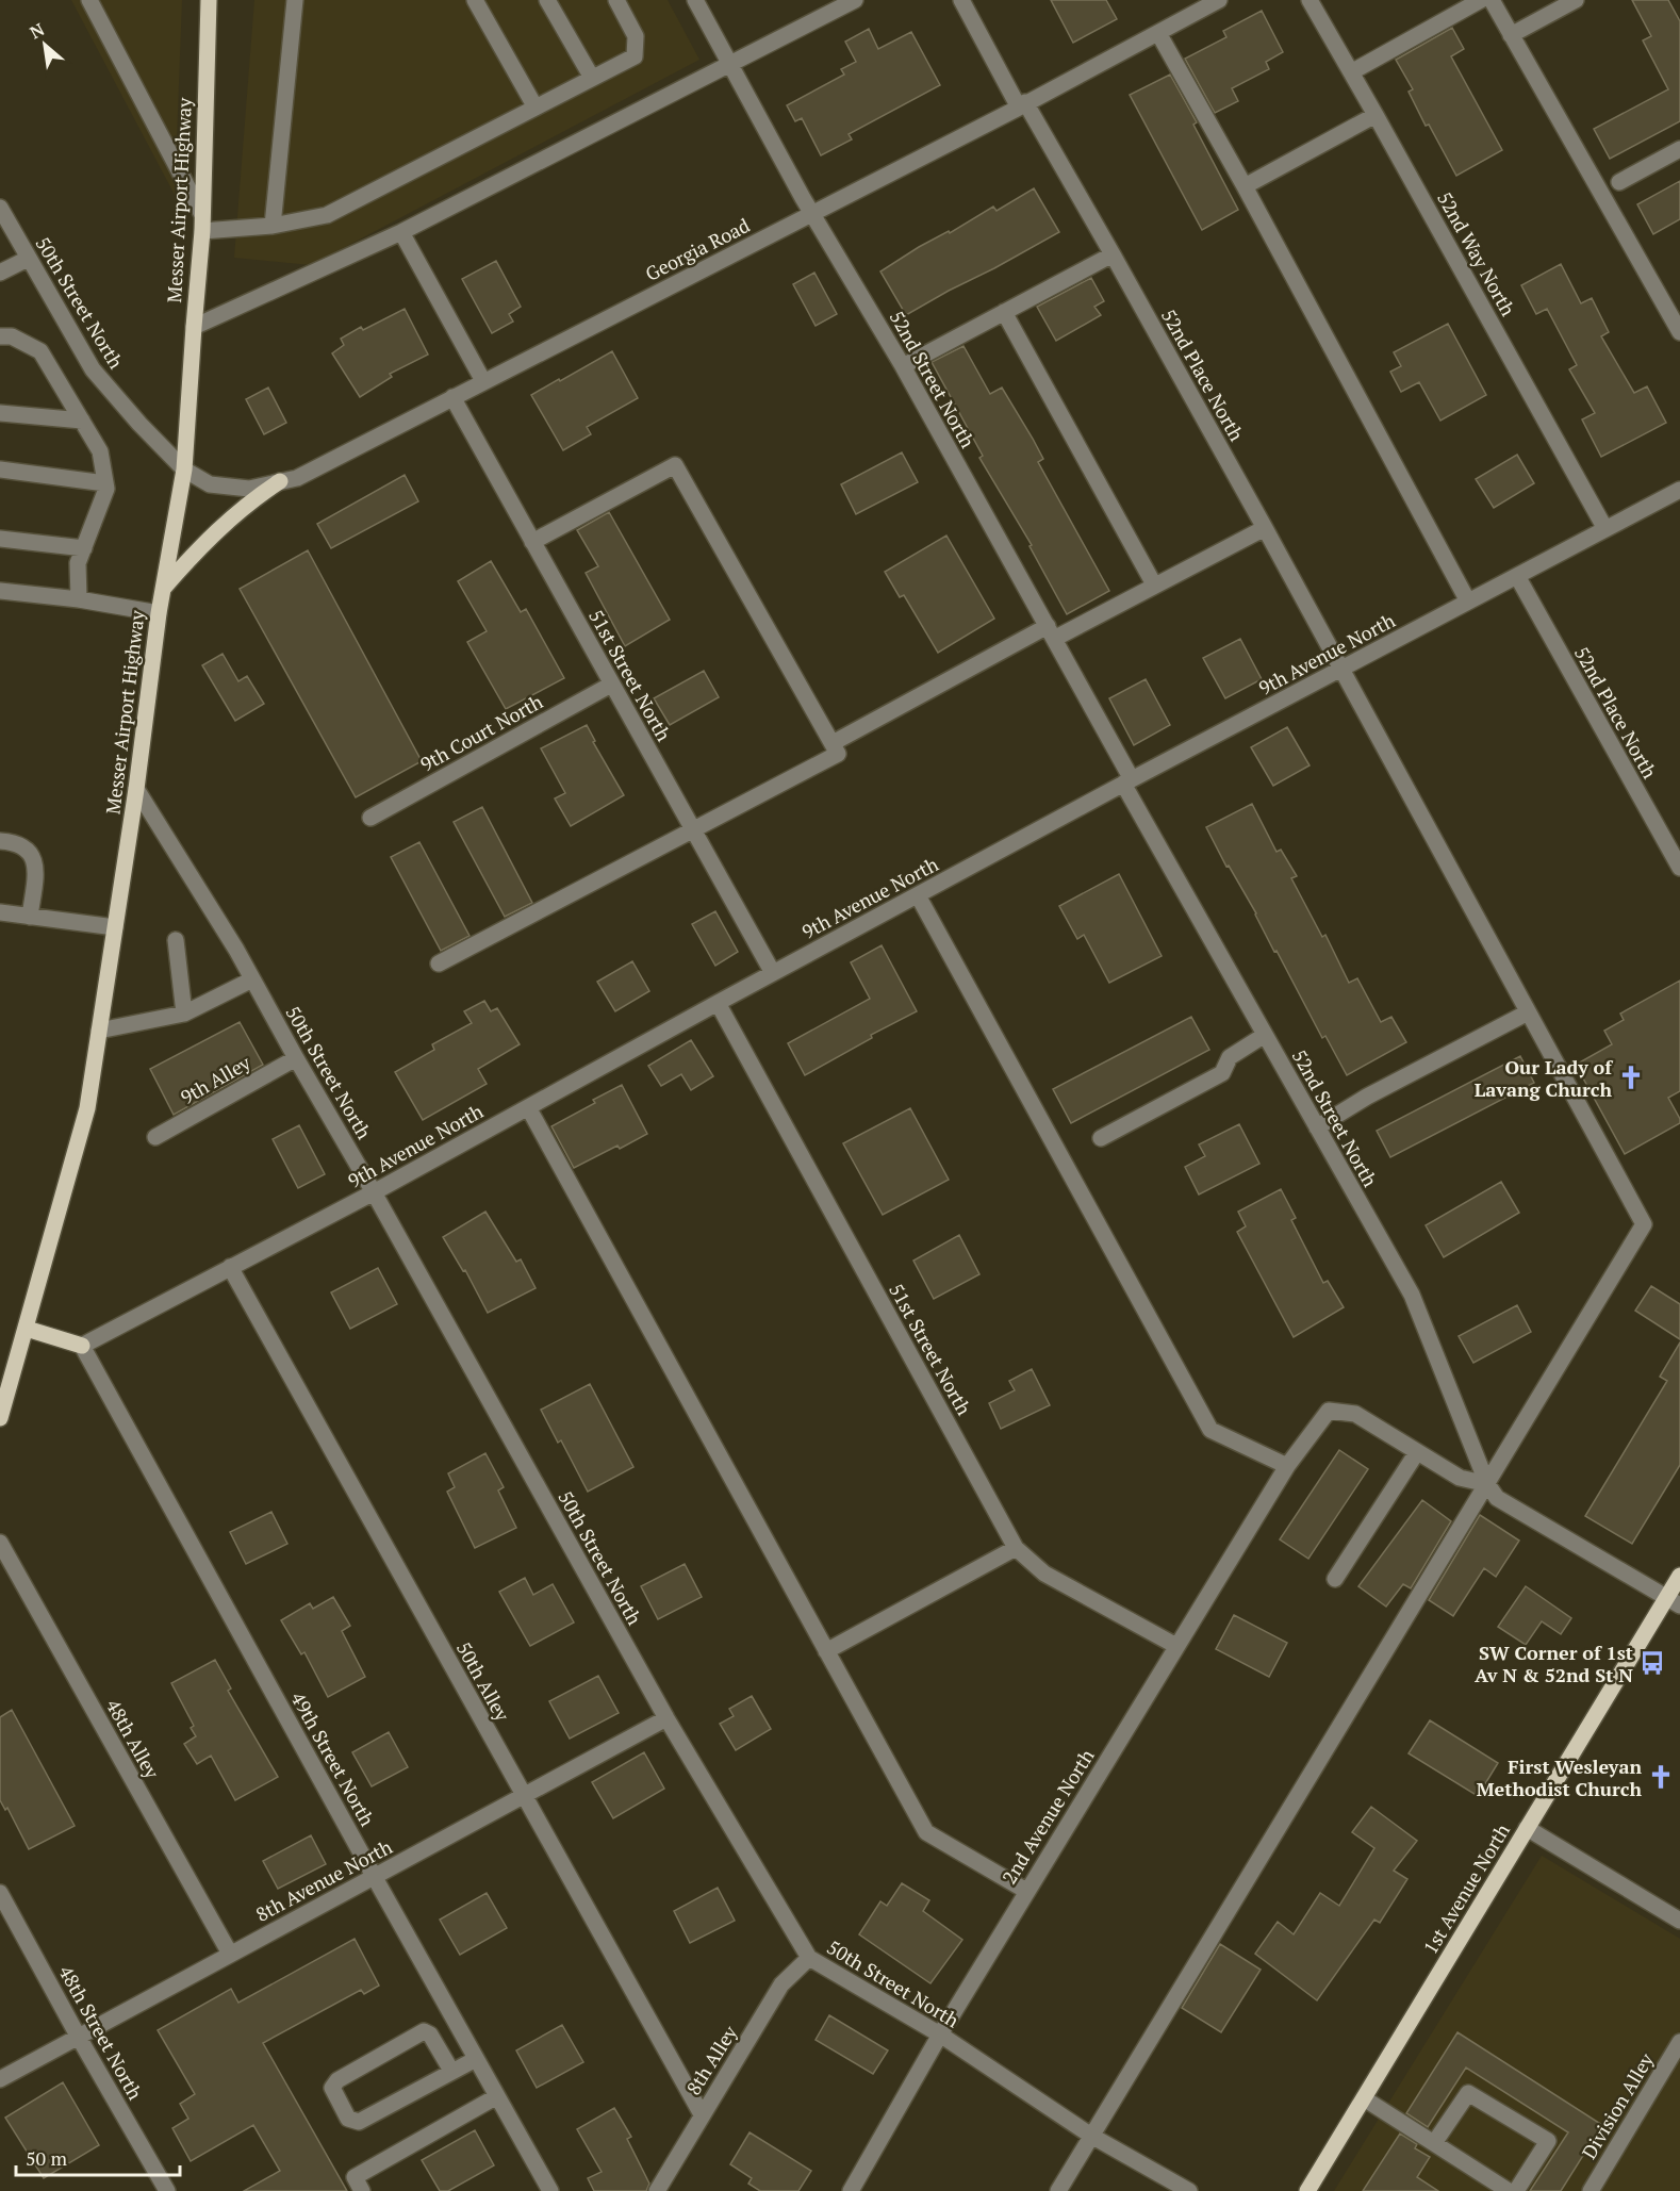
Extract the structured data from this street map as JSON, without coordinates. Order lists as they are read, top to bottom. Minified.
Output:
{"streets":{"main road":["Messer Airport Highway","1st Avenue North"],"street":["Georgia Road","52nd Way North","50th Street North","52nd Place North","52nd Street North","9th Avenue North","51st Street North","9th Court North","9th Alley","50th Alley","48th Alley","49th Street North","2nd Avenue North","8th Avenue North","48th Street North","8th Alley","Division Alley"]},"crossings":[["Messer Airport Highway","Georgia Road"],["Messer Airport Highway","50th Street North"],["Georgia Road","50th Street North"],["Georgia Road","52nd Place North"],["Georgia Road","52nd Street North"],["Georgia Road","51st Street North"],["52nd Way North","9th Avenue North"],["50th Street North","9th Avenue North"],["50th Street North","9th Alley"],["50th Street North","2nd Avenue North"],["50th Street North","8th Avenue North"],["50th Street North","8th Alley"],["52nd Place North","52nd Street North"],["52nd Place North","9th Avenue North"],["52nd Street North","9th Avenue North"],["52nd Street North","2nd Avenue North"],["52nd Street North","1st Avenue North"],["9th Avenue North","51st Street North"],["9th Avenue North","50th Alley"],["9th Avenue North","49th Street North"],["51st Street North","9th Court North"],["51st Street North","2nd Avenue North"],["50th Alley","8th Avenue North"],["50th Alley","8th Alley"],["48th Alley","8th Avenue North"],["49th Street North","8th Avenue North"],["8th Avenue North","48th Street North"]],"places":{"church":["Our Lady of Lavang Church","First Wesleyan Methodist Church"],"bus stop":["SW Corner of 1st Av N & 52nd St N"]},"scale_bar":"50 m","north":"top left"}
